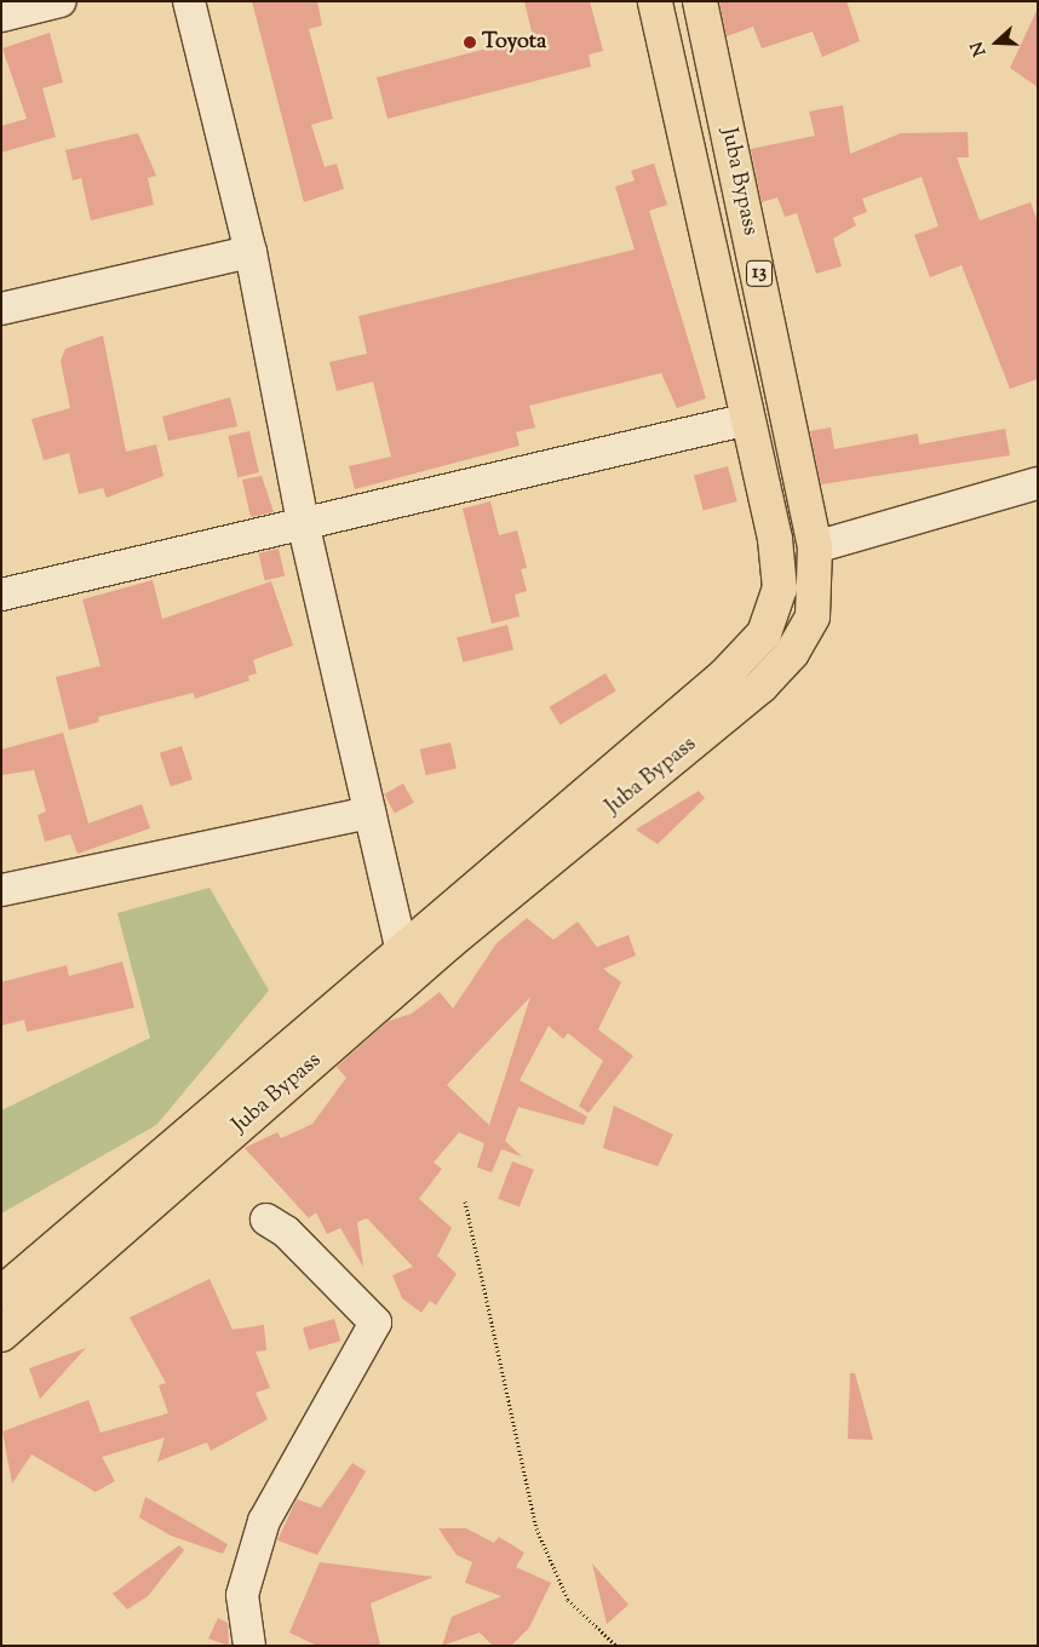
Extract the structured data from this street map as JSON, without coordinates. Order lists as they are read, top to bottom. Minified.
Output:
{"streets":{"main road":["Juba Bypass","13"]},"places":["Toyota"],"north":"left"}
